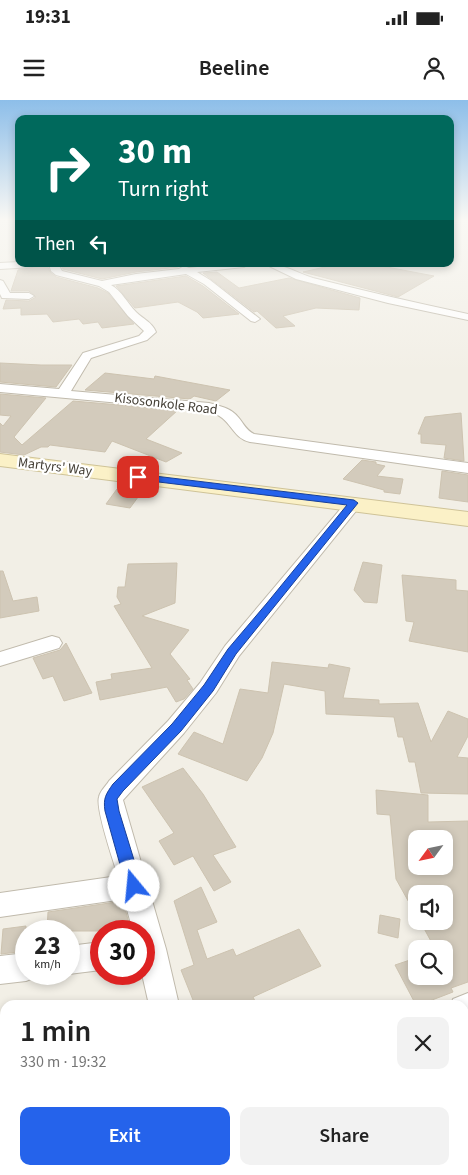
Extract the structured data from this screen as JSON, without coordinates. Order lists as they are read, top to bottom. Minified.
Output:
{"streets":{"main road":["Martyrs' Way"],"street":["Kisosonkole Road"]},"north":"bottom left","page":{"status":"19:31","header":"Beeline","turn":["30 m","Turn right"],"then":"Then","speed":"23 km/h","limit":"30","heading":["1 min","330 m · 19:32"],"buttons":["Exit","Share"]}}
